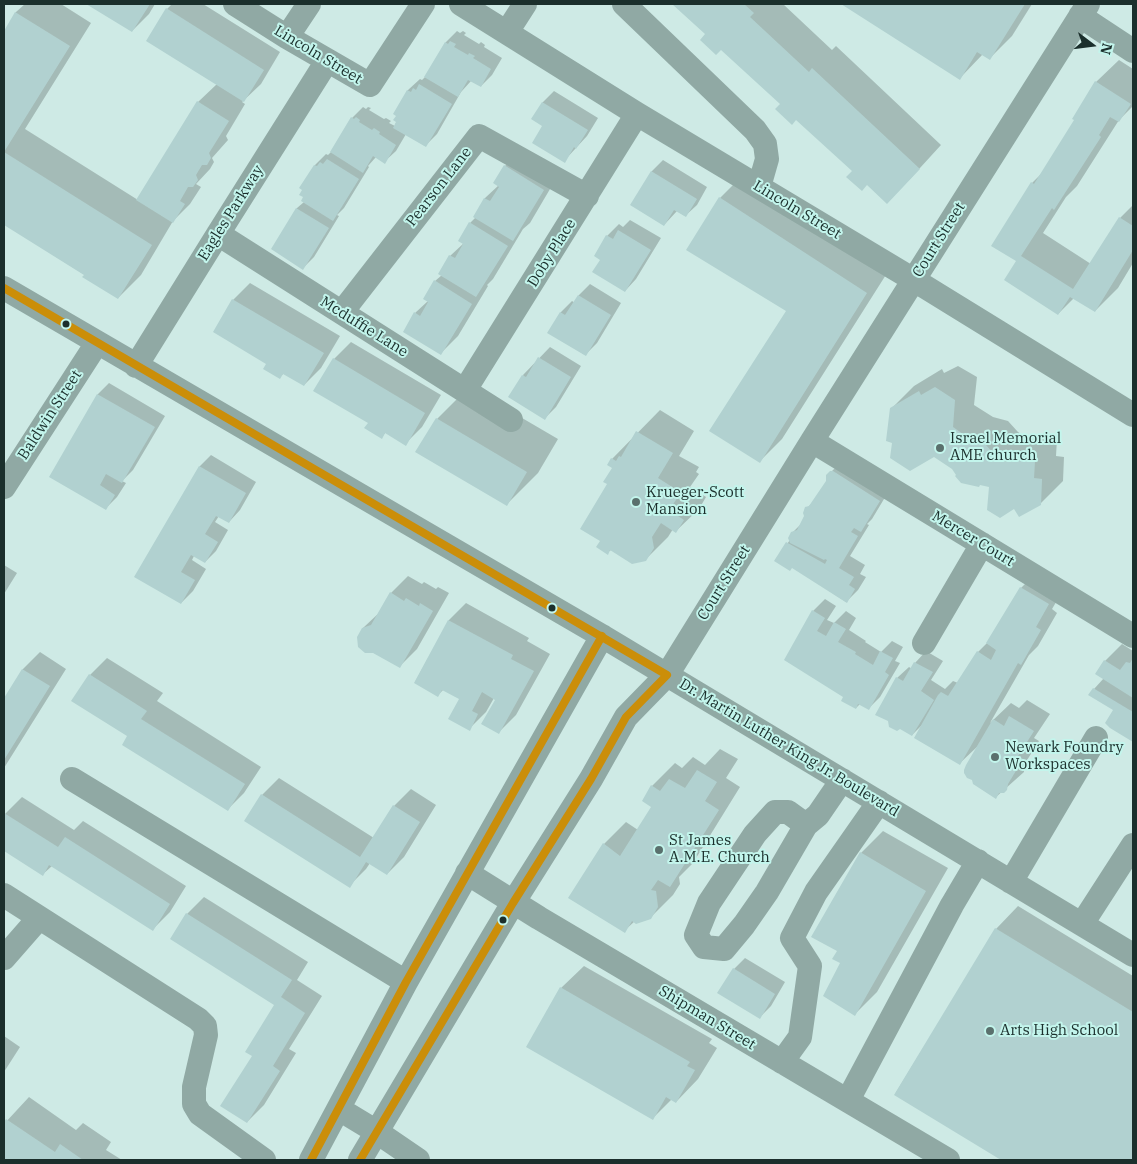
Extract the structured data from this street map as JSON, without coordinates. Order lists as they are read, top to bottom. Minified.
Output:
{"streets":{"street":["Lincoln Street","Pearson Lane","Eagles Parkway","Court Street","Doby Place","Mcduffie Lane","Baldwin Street","Mercer Court","Dr. Martin Luther King Jr. Boulevard","Shipman Street"]},"crossings":[["Lincoln Street","Eagles Parkway"],["Lincoln Street","Court Street"],["Lincoln Street","Doby Place"],["Pearson Lane","Doby Place"],["Pearson Lane","Mcduffie Lane"],["Eagles Parkway","Mcduffie Lane"],["Eagles Parkway","Dr. Martin Luther King Jr. Boulevard"],["Court Street","Mercer Court"],["Court Street","Dr. Martin Luther King Jr. Boulevard"],["Court Street","Shipman Street"],["Doby Place","Mcduffie Lane"],["Baldwin Street","Dr. Martin Luther King Jr. Boulevard"]],"places":["Israel Memorial AME church","Krueger-Scott Mansion","Newark Foundry Workspaces","St James A.M.E. Church","Arts High School"],"north":"right"}
